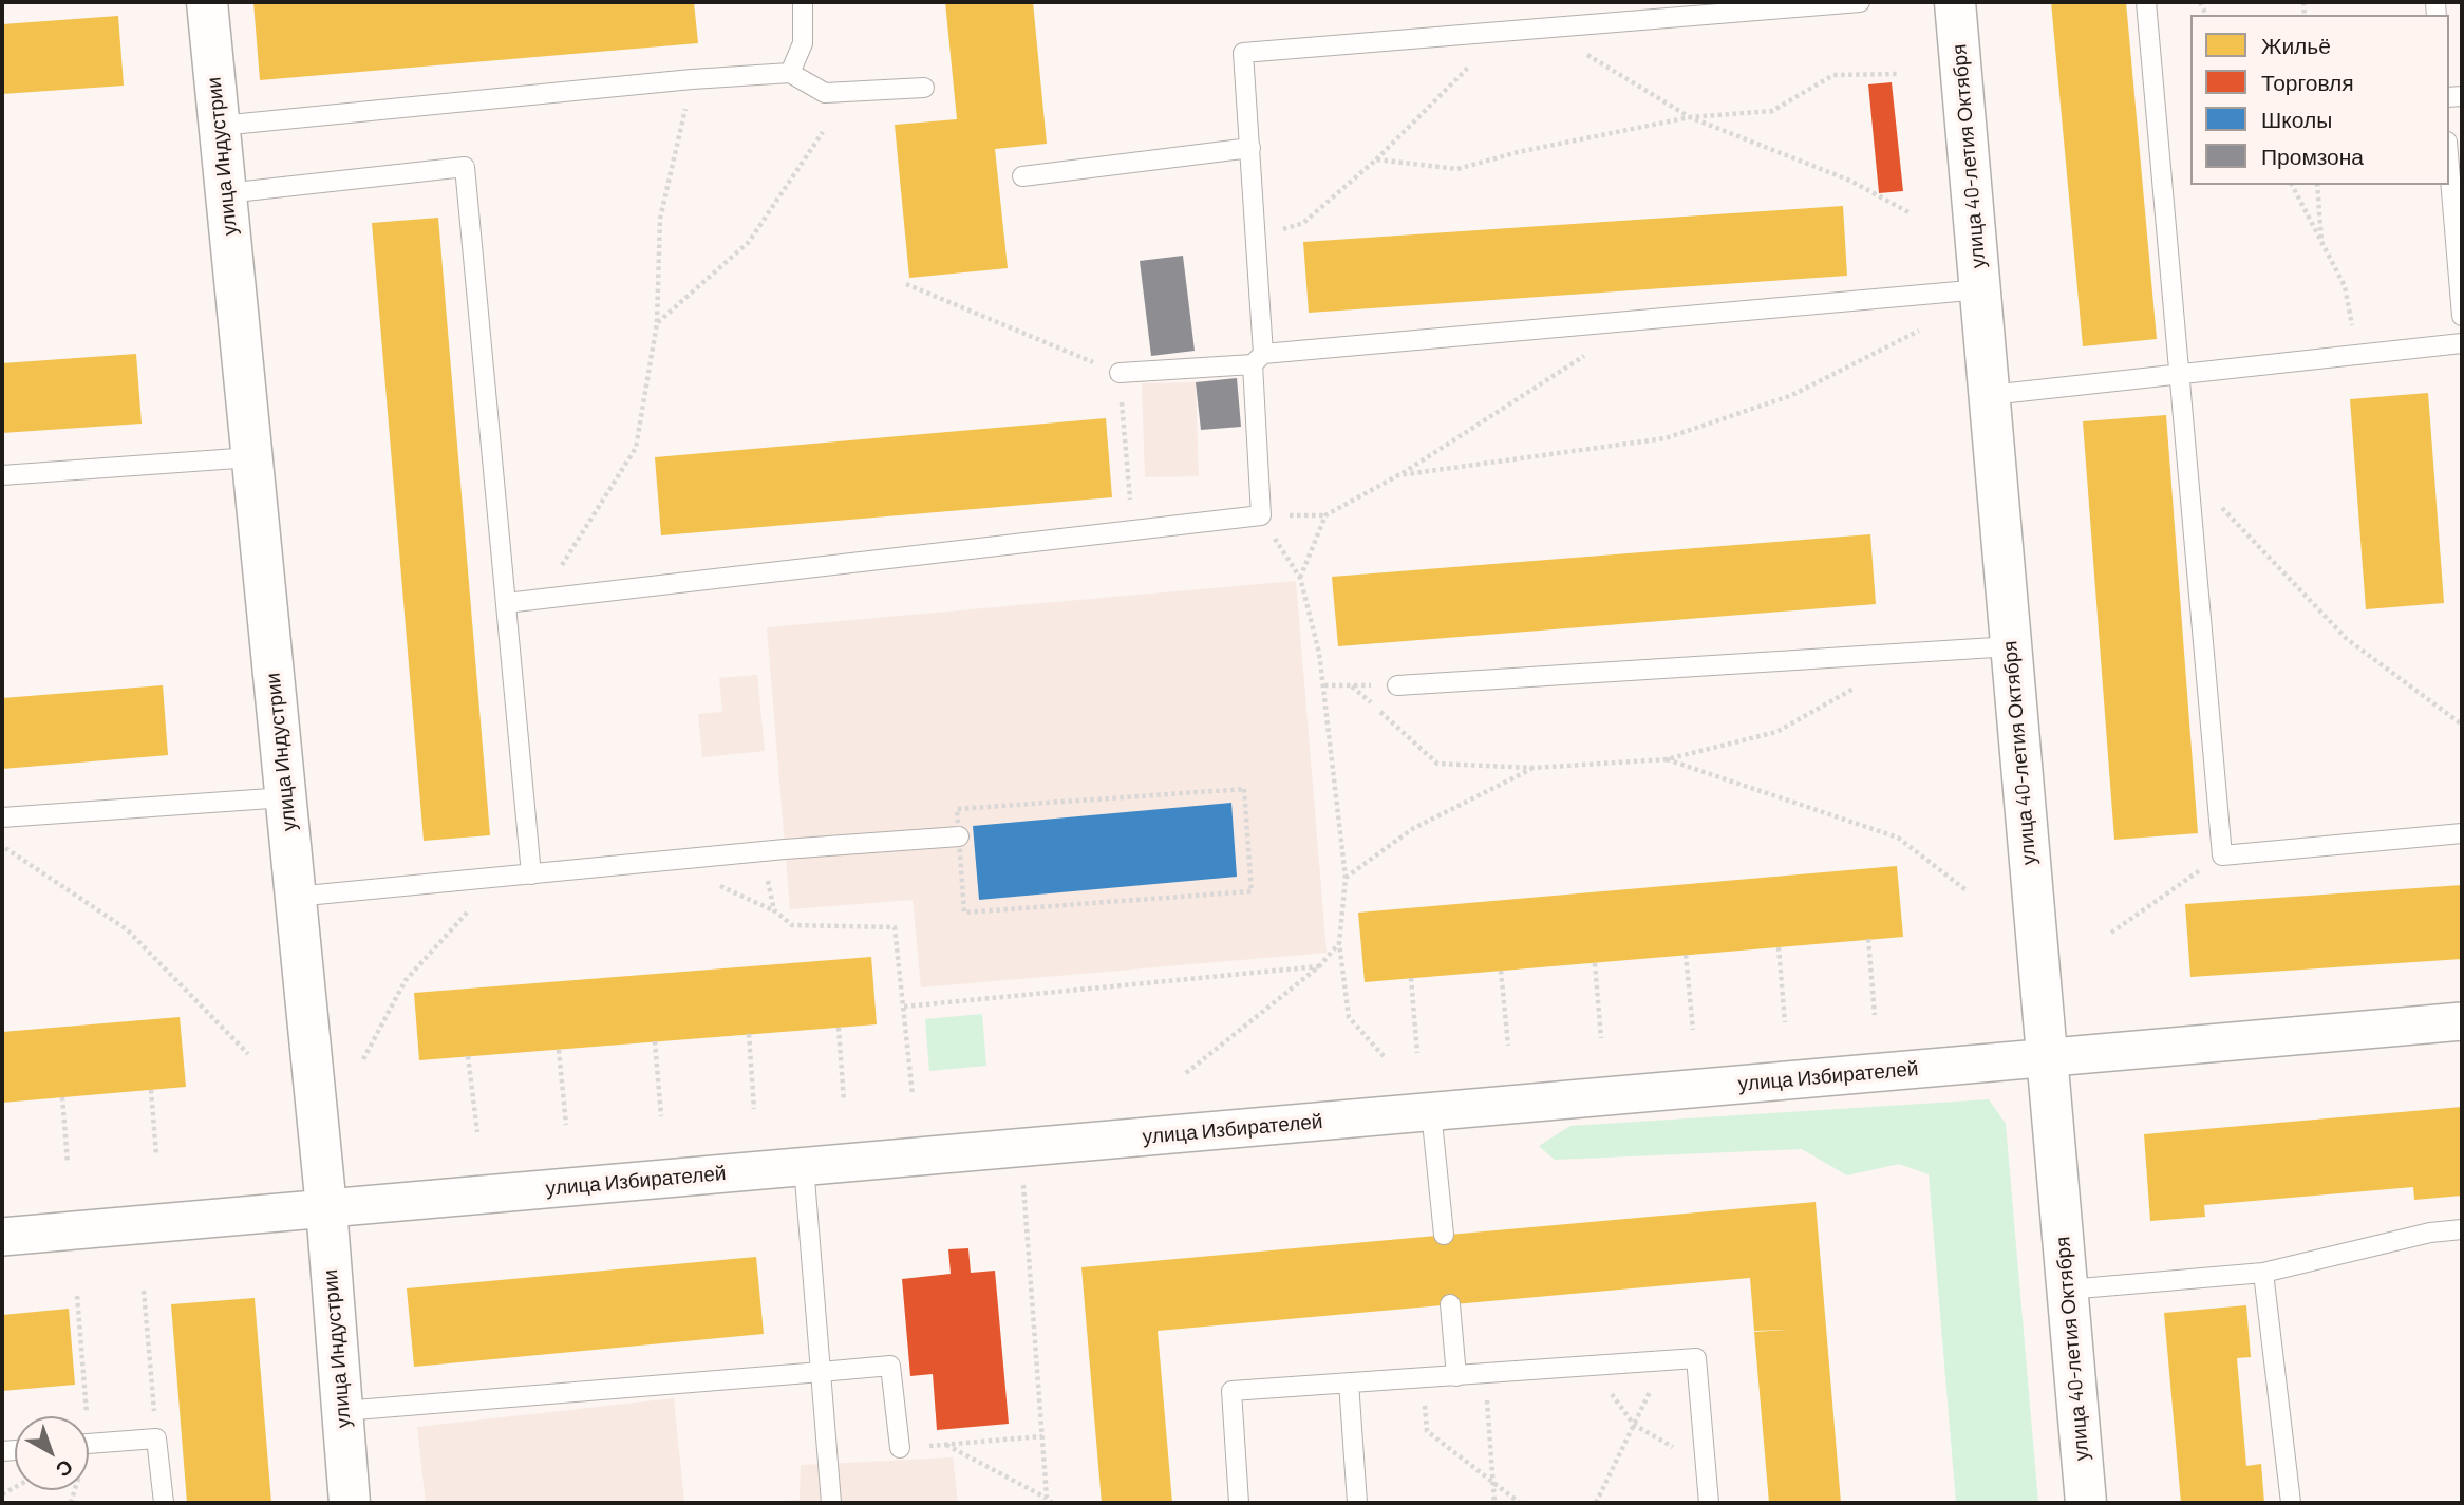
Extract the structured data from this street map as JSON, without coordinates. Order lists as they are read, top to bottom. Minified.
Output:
{"streets":{"street":["улица Индустрии","улица 40-летия Октября","улица Избирателей"]},"crossings":[["улица Индустрии","улица Избирателей"],["улица 40-летия Октября","улица Избирателей"]],"legend":["Жильё","Торговля","Школы","Промзона"],"north":"bottom right"}
